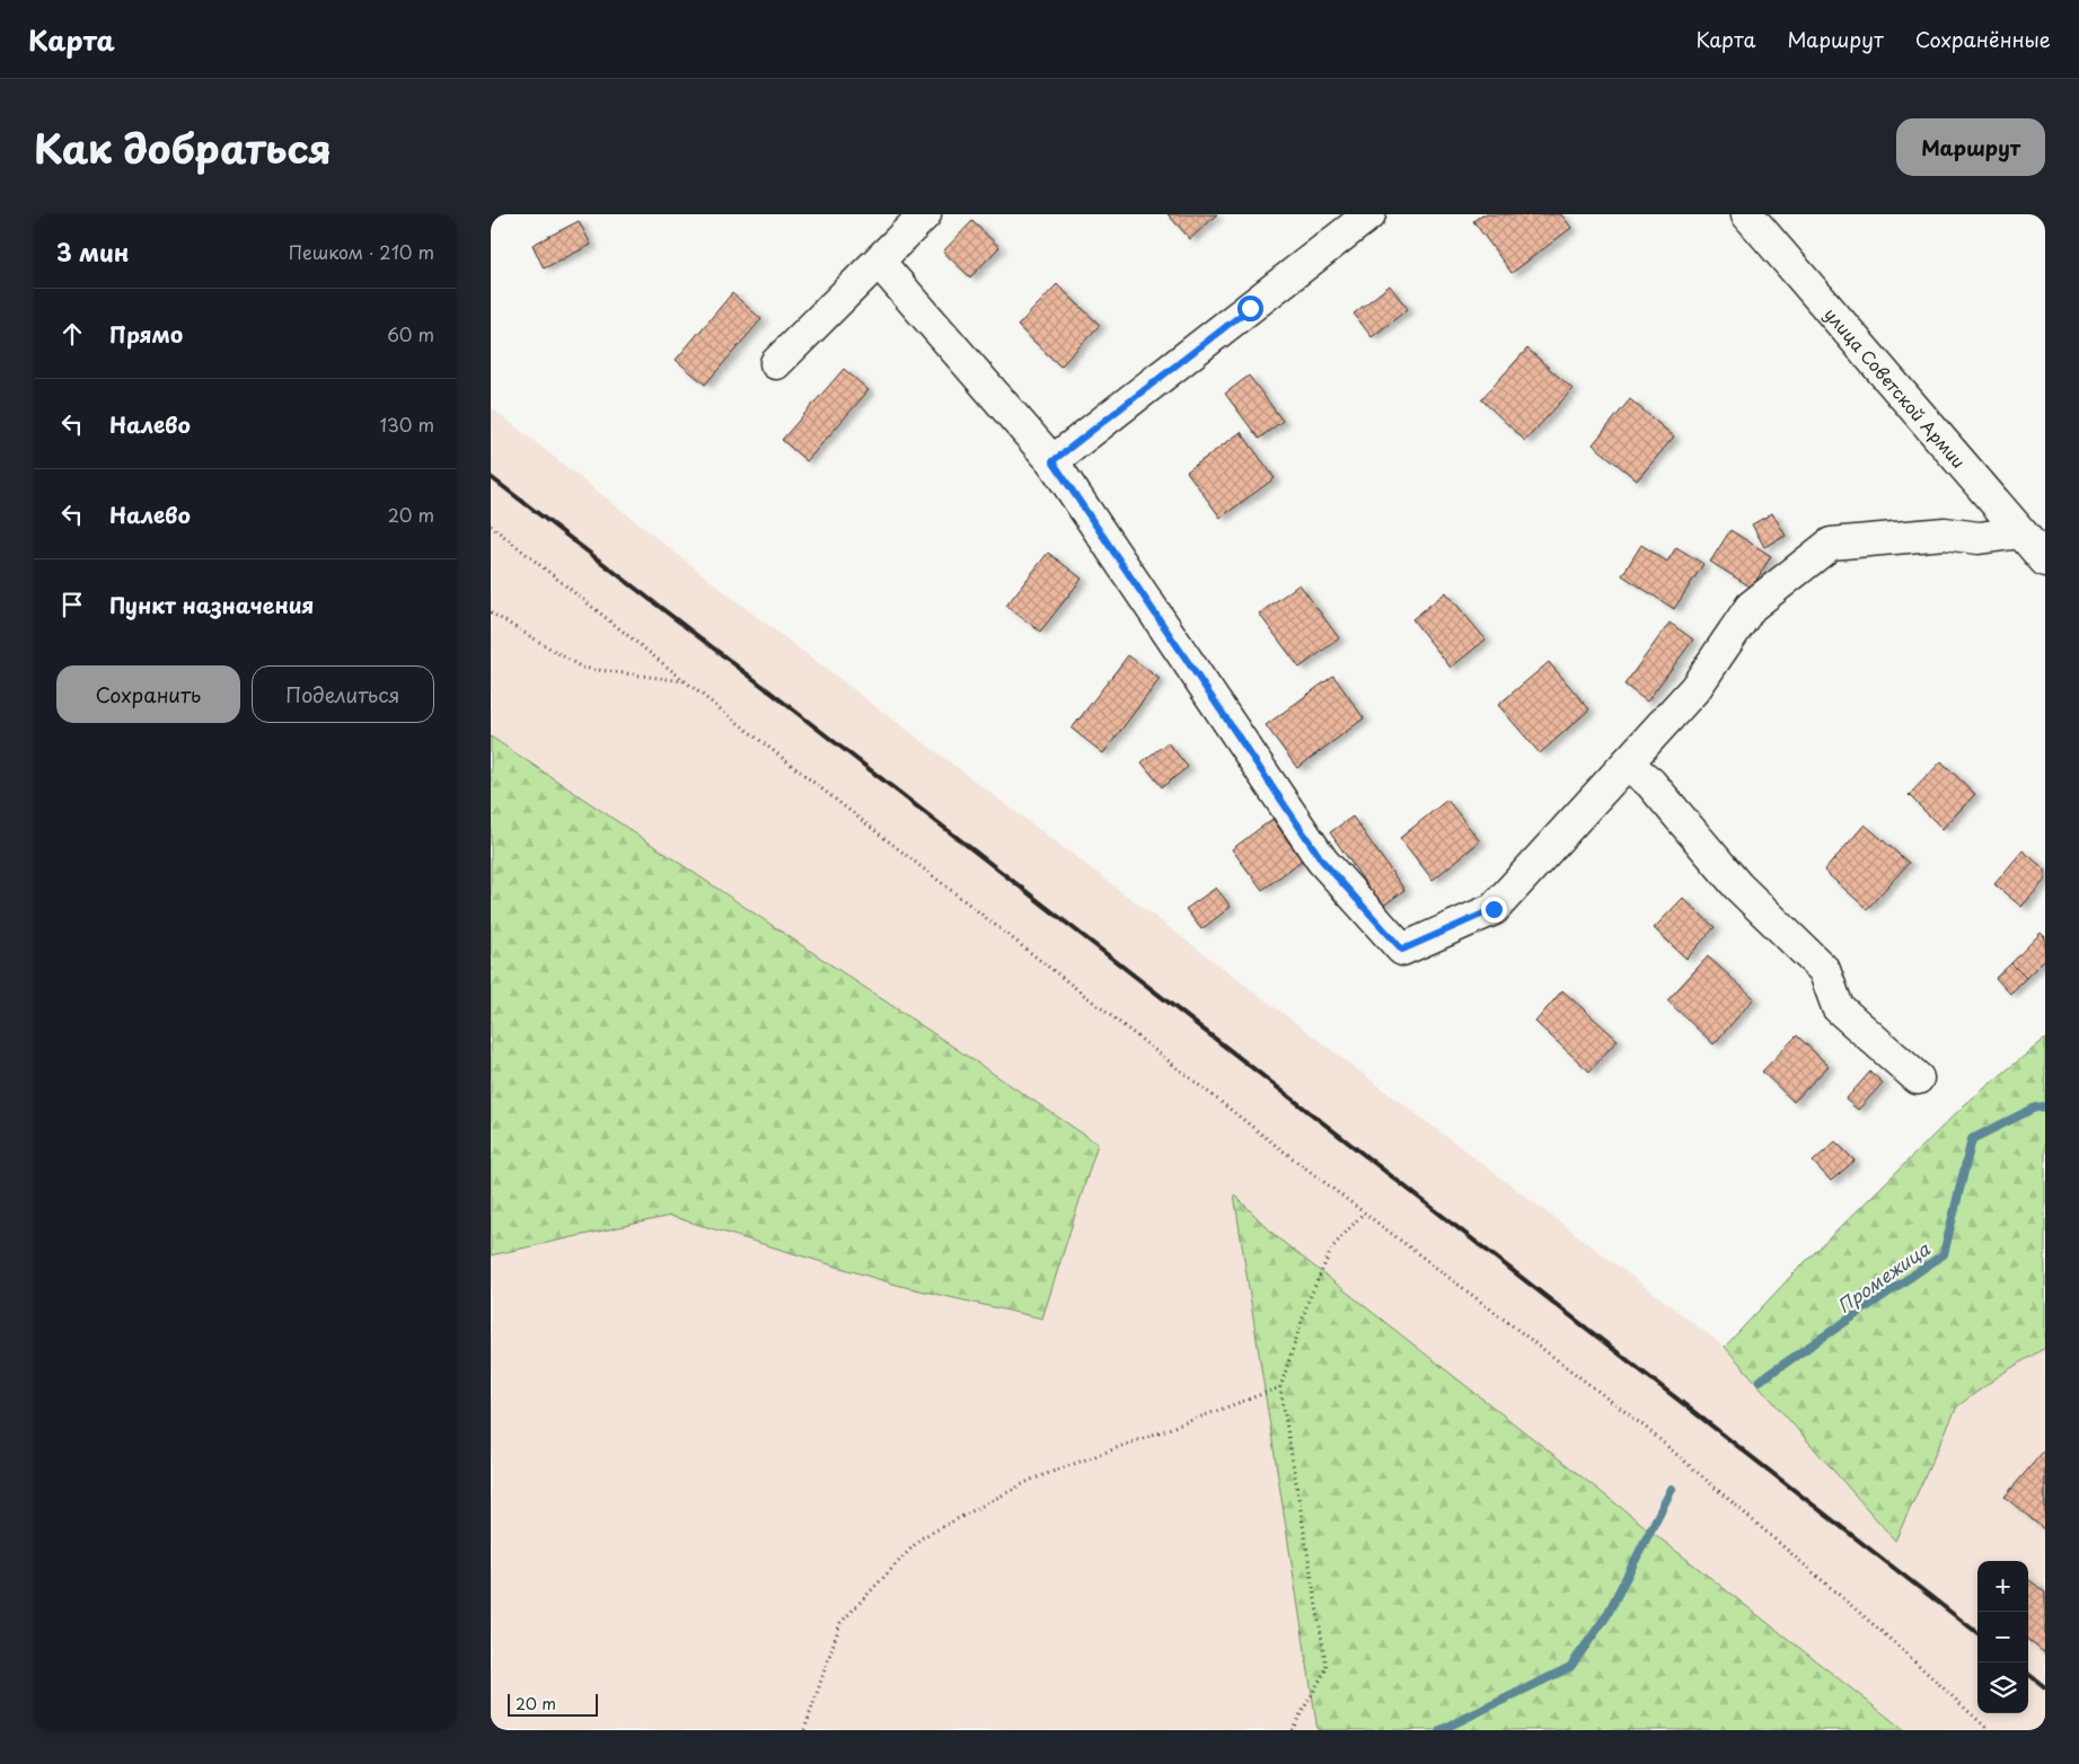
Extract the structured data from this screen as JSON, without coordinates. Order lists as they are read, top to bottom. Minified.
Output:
{"streets":{"main road":["улица Советской Армии"]},"water":["Промежица"],"scale_bar":"20 m","page":{"header":"Карта","nav":["Карта","Маршрут","Сохранённые"],"title":"Как добраться","buttons":["Маршрут",["Сохранить","Поделиться"]],"heading":["3 мин","Пешком · 210 m"],"list":[["Прямо","60 m"],["Налево","130 m"],["Налево","20 m"],"Пункт назначения"],"map_buttons":["+","−"],"scale":"20 m"}}
